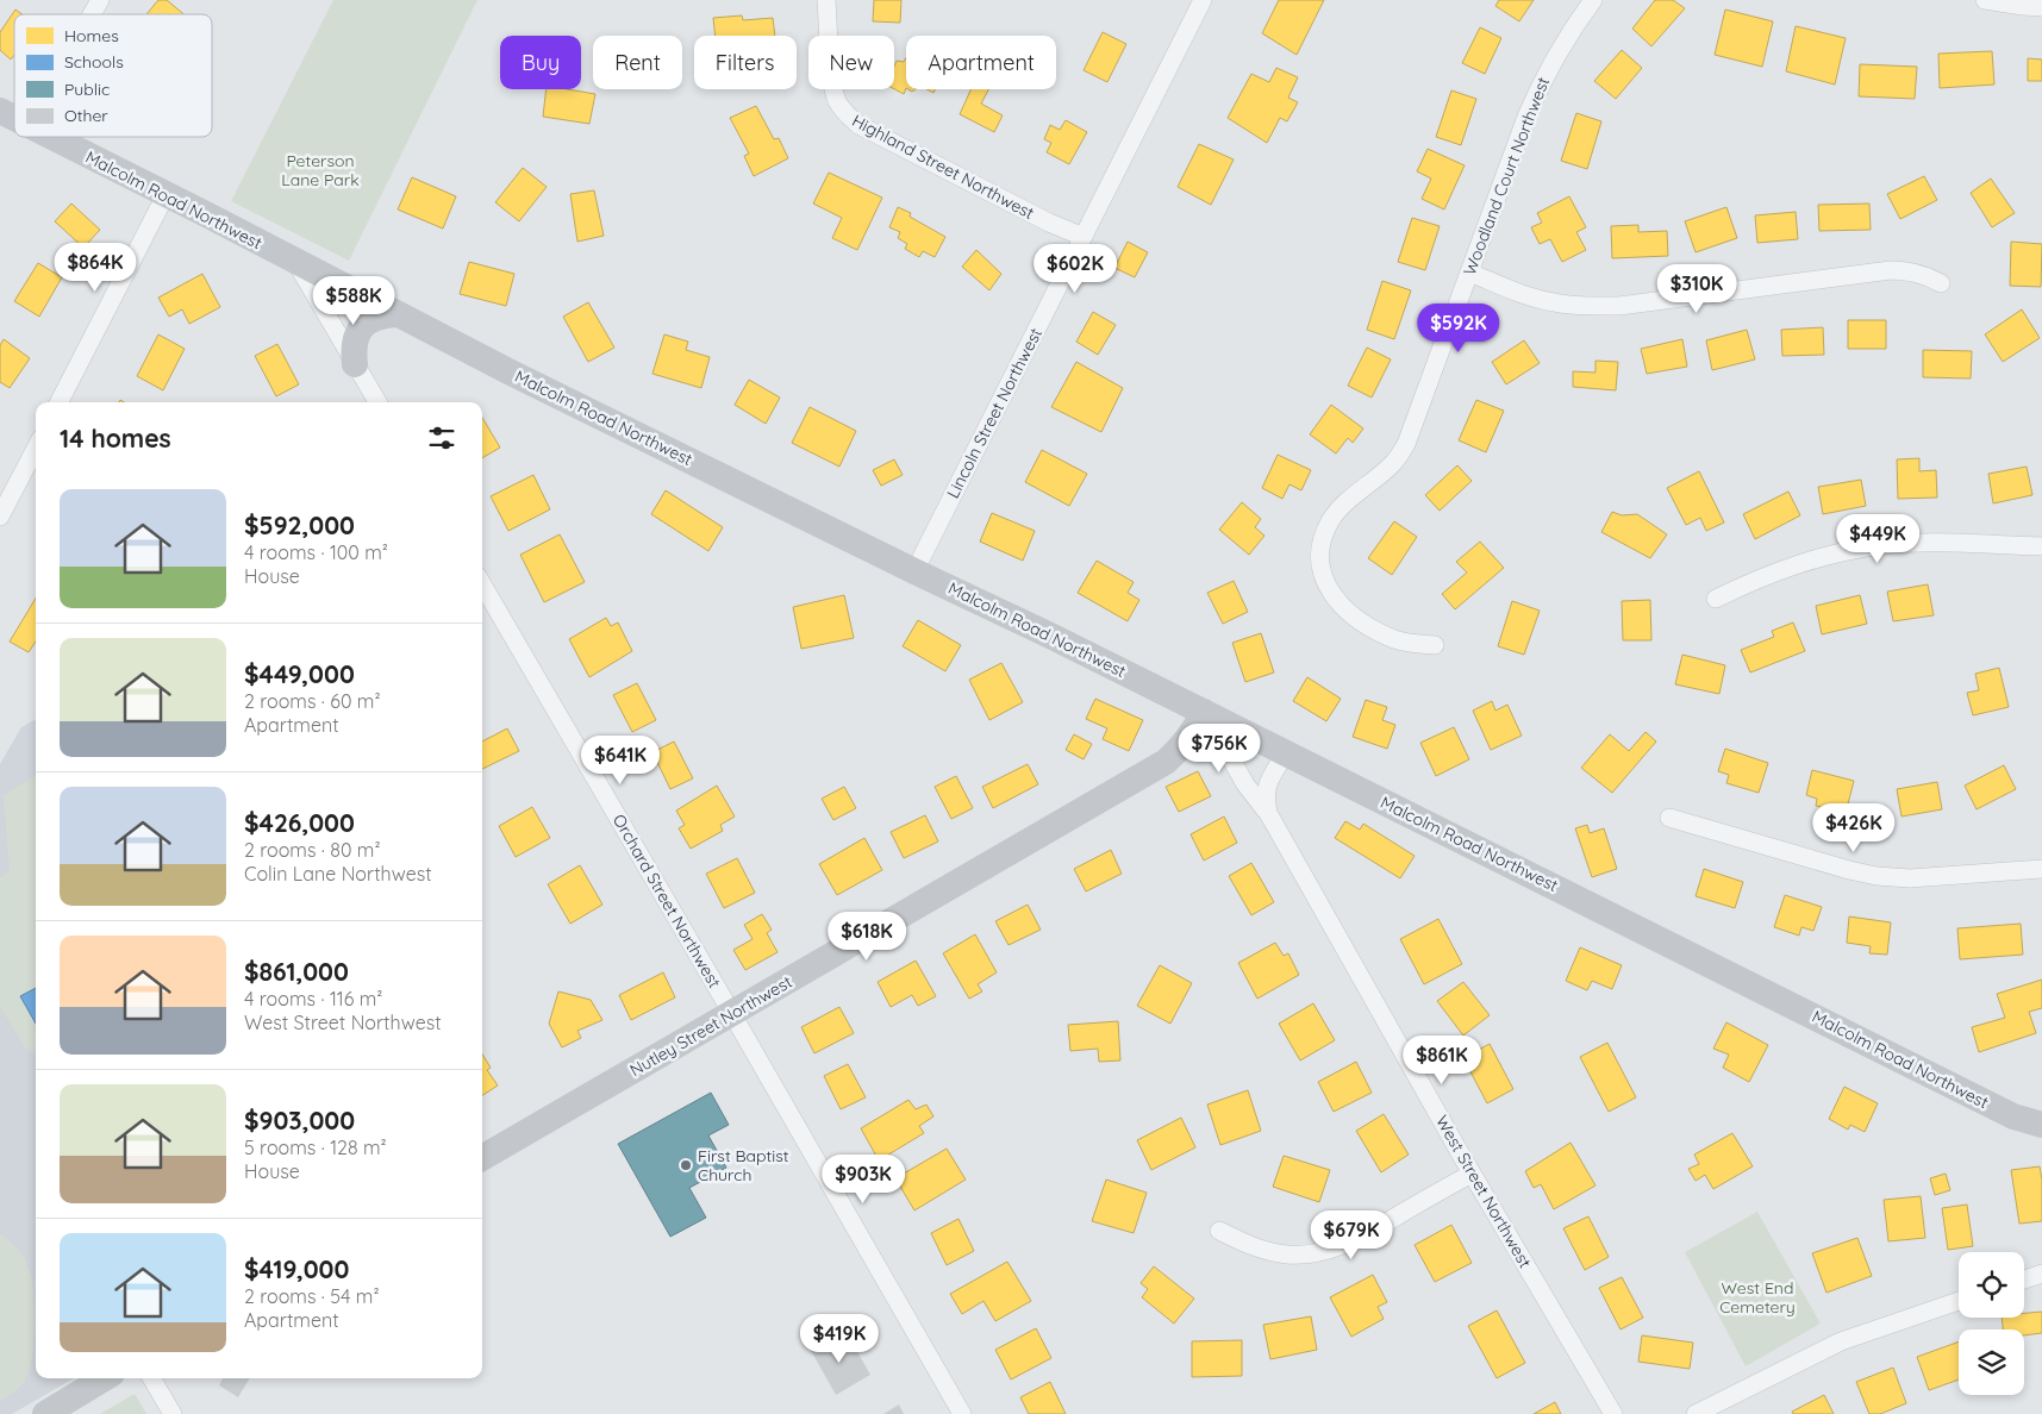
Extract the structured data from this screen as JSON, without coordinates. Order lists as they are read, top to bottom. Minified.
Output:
{"streets":{"main road":["Malcolm Road Northwest","Nutley Street Northwest"],"street":["Highland Street Northwest","Woodland Court Northwest","Lincoln Street Northwest","Orchard Street Northwest","West Street Northwest"]},"crossings":[["Highland Street Northwest","Lincoln Street Northwest"],["Malcolm Road Northwest","Lincoln Street Northwest"],["Malcolm Road Northwest","Nutley Street Northwest"],["Malcolm Road Northwest","West Street Northwest"],["Orchard Street Northwest","Nutley Street Northwest"],["Nutley Street Northwest","West Street Northwest"]],"parks":["Peterson Lane Park","West End Cemetery"],"places":["First Baptist Church"],"legend":["Homes","Schools","Public","Other"],"page":{"chip":["Buy","Rent","Filters","New","Apartment"],"price":["$864K","$602K","$310K","$588K","$592K","$449K","$756K","$641K","$426K","$618K","$861K","$903K","$679K","$419K"],"heading":"14 homes","list":[{"name":"$592,000","note":"4 rooms · 100 m² · House"},{"name":"$449,000","note":"2 rooms · 60 m² · Apartment"},{"name":"$426,000","note":"2 rooms · 80 m² · Colin Lane Northwest"},{"name":"$861,000","note":"4 rooms · 116 m² · West Street Northwest"},{"name":"$903,000","note":"5 rooms · 128 m² · House"},{"name":"$419,000","note":"2 rooms · 54 m² · Apartment"}]}}
